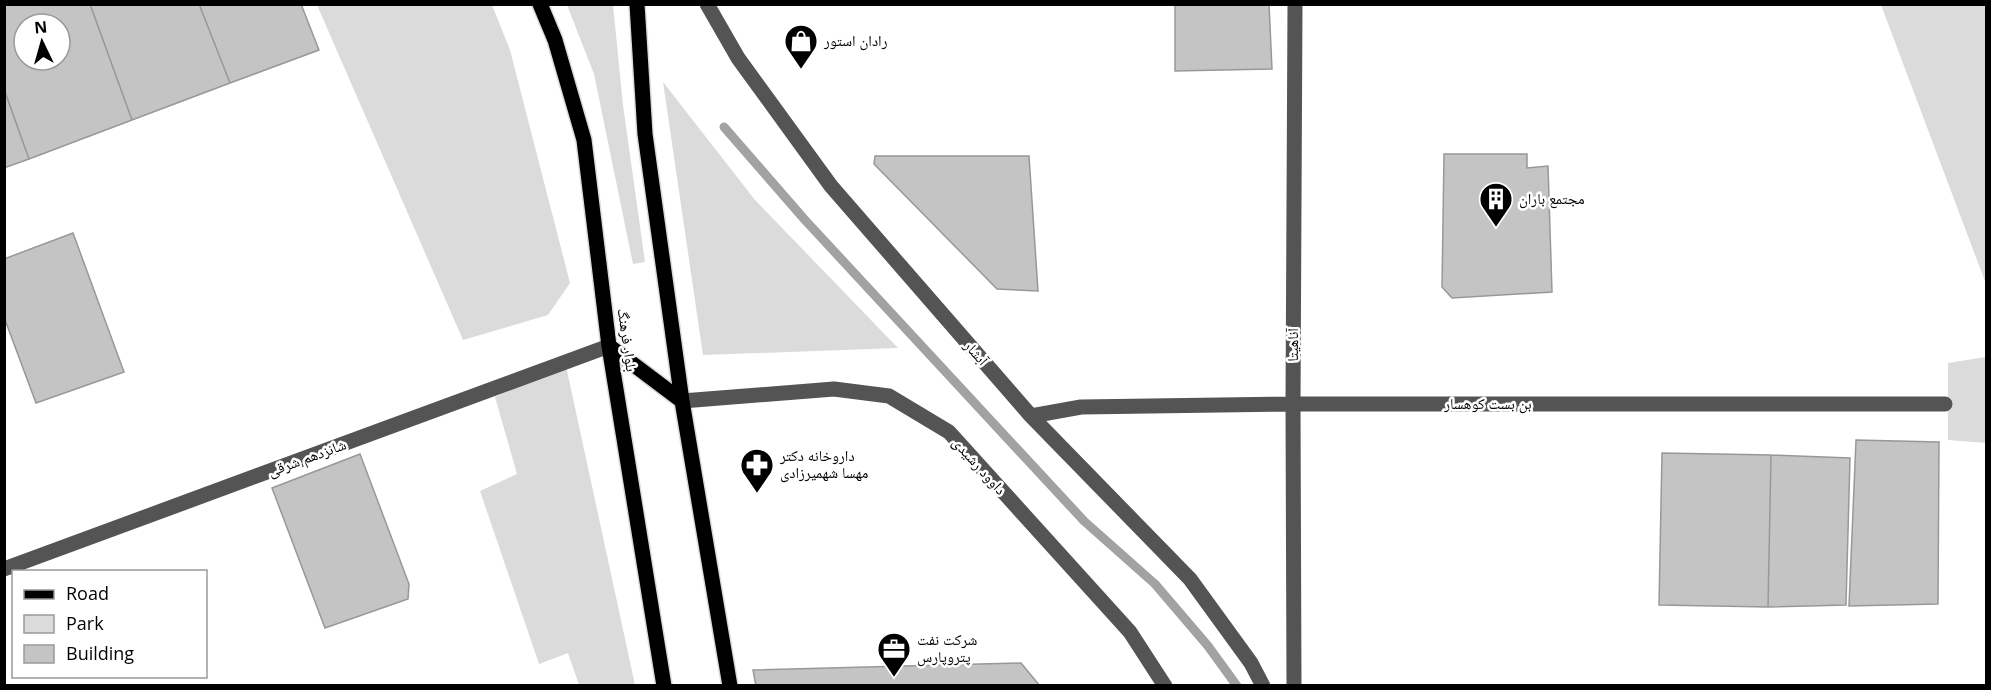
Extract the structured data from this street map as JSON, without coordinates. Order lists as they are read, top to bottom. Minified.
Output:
{"streets":{"main road":["بلوار فرهنگ"],"street":["آناهیتا","آبشار","بن بست کوهسار","شانزدهم شرقی","داوود رشیدی"]},"crossings":[["بلوار فرهنگ","شانزدهم شرقی"],["آناهیتا","بن بست کوهسار"],["آبشار","بن بست کوهسار"]],"places":{"shop":["رادان استور"],"building":["مجتمع باران"],"pharmacy":["داروخانه دکتر مهسا شهمیرزادی"],"office":["شرکت نفت پتروپارس"]},"legend":["Road","Park","Building"],"north":"top"}
